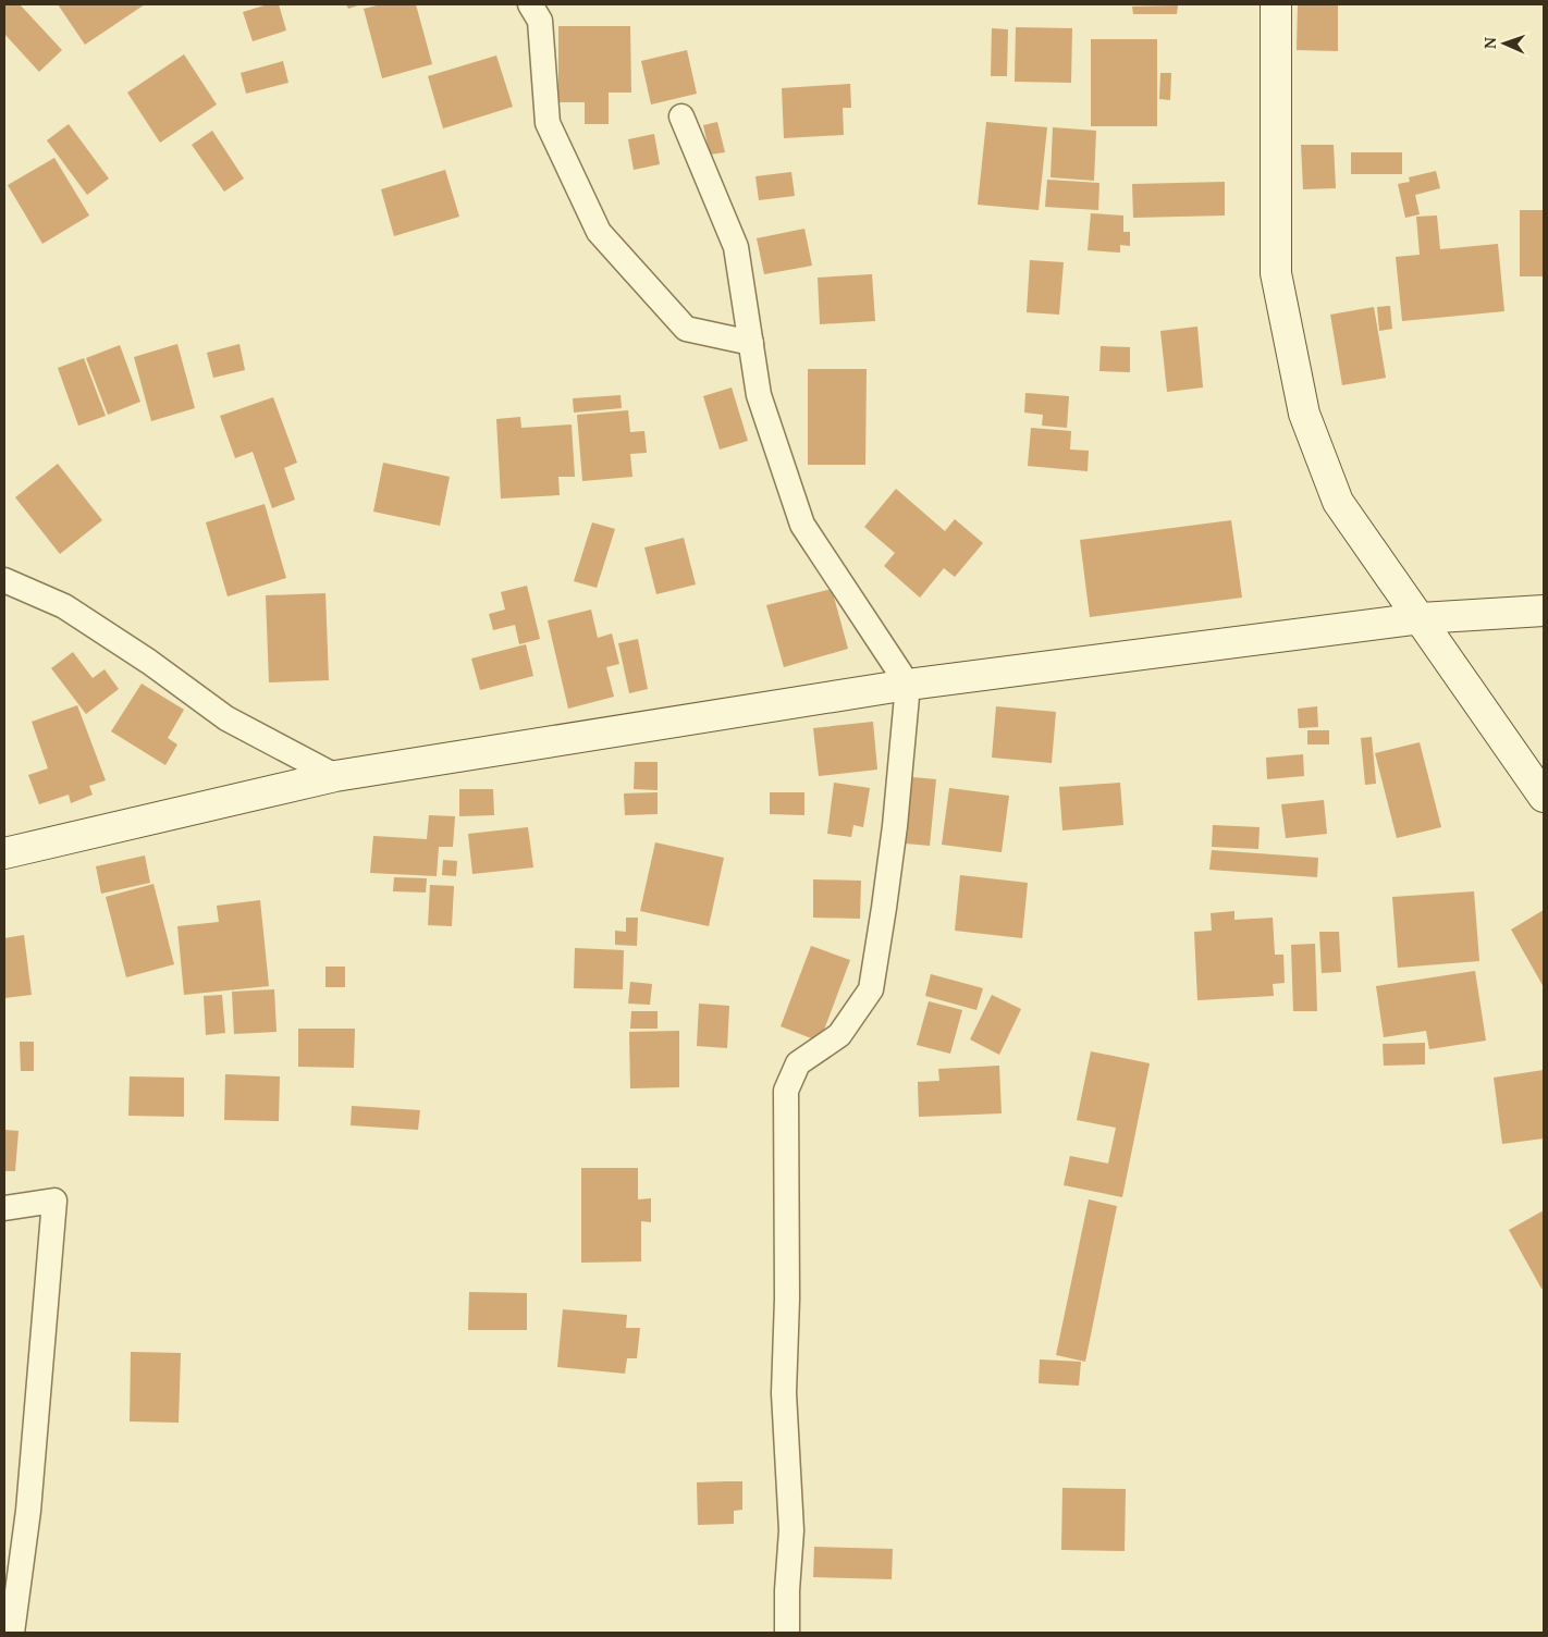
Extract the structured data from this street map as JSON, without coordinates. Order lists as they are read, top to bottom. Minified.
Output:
{"north":"left"}
